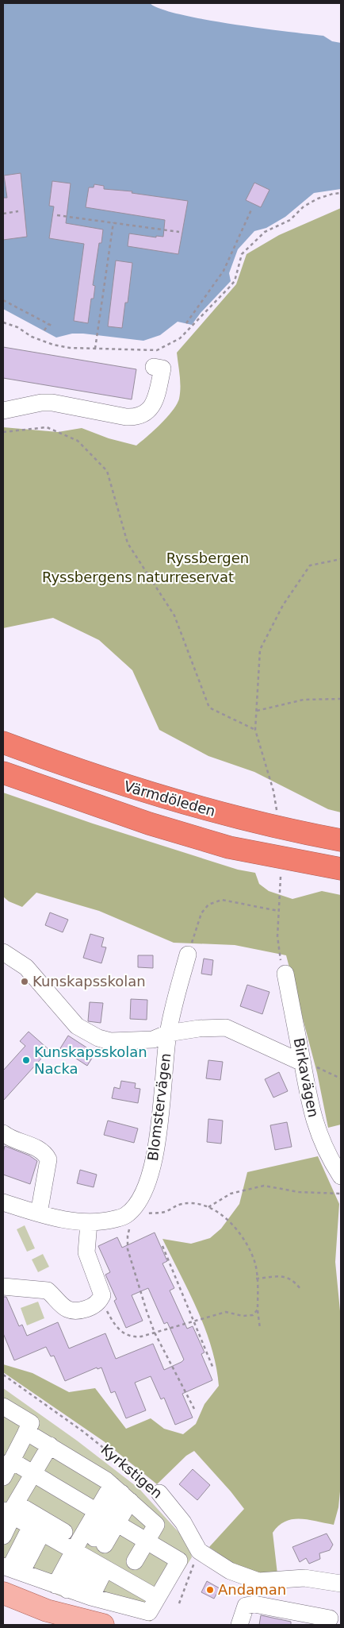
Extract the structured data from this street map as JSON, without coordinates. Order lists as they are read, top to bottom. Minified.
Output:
{"streets":{"highway":["Värmdöleden"],"street":["Birkavägen","Blomstervägen","Kyrkstigen"]},"parks":["Ryssbergen","Ryssbergens naturreservat"],"places":["Kunskapsskolan","Kunskapsskolan Nacka","Andaman"]}
